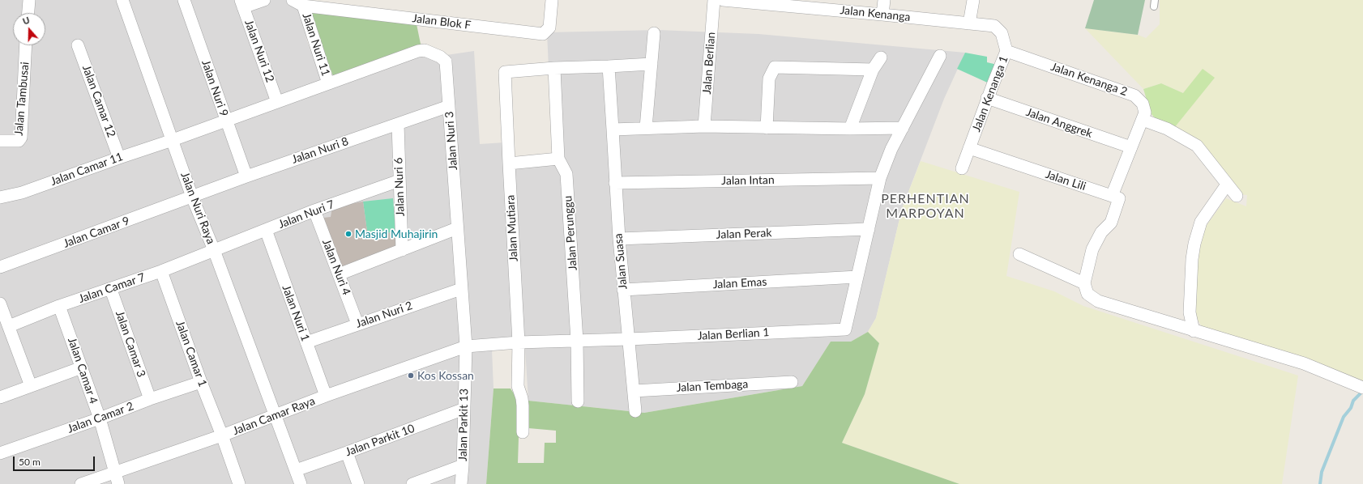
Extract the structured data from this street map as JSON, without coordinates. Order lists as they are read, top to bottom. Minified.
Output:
{"streets":{"street":["Jalan Kenanga","Jalan Blok F","Jalan Nuri 11","Jalan Nuri 12","Jalan Berlian","Jalan Kenanga 2","Jalan Nuri 9","Jalan Kenanga 1","Jalan Tambusai","Jalan Camar 12","Jalan Anggrek","Jalan Nuri 3","Jalan Nuri 8","Jalan Camar 11","Jalan Intan","Jalan Lili","Jalan Nuri 6","Jalan Nuri Raya","Jalan Nuri 7","Jalan Mutiara","Jalan Camar 9","Jalan Perunggu","Jalan Perak","Jalan Suasa","Jalan Nuri 4","Jalan Emas","Jalan Camar 7","Jalan Nuri 1","Jalan Nuri 2","Jalan Berlian 1","Jalan Camar 3","Jalan Camar 1","Jalan Camar 4","Jalan Tembaga","Jalan Camar Raya","Jalan Camar 2","Jalan Parkit 13","Jalan Parkit 10"]},"crossings":[["Jalan Kenanga","Jalan Kenanga 1"],["Jalan Blok F","Jalan Nuri 11"],["Jalan Nuri 11","Jalan Nuri 3"],["Jalan Nuri 11","Jalan Camar 11"],["Jalan Nuri 12","Jalan Camar 11"],["Jalan Kenanga 2","Jalan Kenanga 1"],["Jalan Kenanga 2","Jalan Anggrek"],["Jalan Nuri 9","Jalan Nuri 8"],["Jalan Nuri 9","Jalan Camar 11"],["Jalan Kenanga 1","Jalan Anggrek"],["Jalan Kenanga 1","Jalan Lili"],["Jalan Camar 12","Jalan Camar 11"],["Jalan Nuri 3","Jalan Nuri 8"],["Jalan Nuri 3","Jalan Camar 11"],["Jalan Nuri 3","Jalan Nuri 2"],["Jalan Nuri 3","Jalan Berlian 1"],["Jalan Nuri 3","Jalan Camar Raya"],["Jalan Nuri 3","Jalan Parkit 13"],["Jalan Nuri 8","Jalan Nuri 6"],["Jalan Nuri 8","Jalan Nuri Raya"],["Jalan Nuri 8","Jalan Camar 9"],["Jalan Camar 11","Jalan Nuri Raya"],["Jalan Intan","Jalan Suasa"],["Jalan Intan","Jalan Berlian 1"],["Jalan Nuri 6","Jalan Nuri 7"],["Jalan Nuri Raya","Jalan Nuri 7"],["Jalan Nuri Raya","Jalan Camar 9"],["Jalan Nuri Raya","Jalan Camar 7"],["Jalan Nuri Raya","Jalan Camar Raya"],["Jalan Nuri Raya","Jalan Parkit 10"],["Jalan Nuri 7","Jalan Nuri 4"],["Jalan Nuri 7","Jalan Camar 7"],["Jalan Nuri 7","Jalan Nuri 1"],["Jalan Mutiara","Jalan Perunggu"],["Jalan Mutiara","Jalan Berlian 1"],["Jalan Perunggu","Jalan Berlian 1"],["Jalan Perak","Jalan Suasa"],["Jalan Perak","Jalan Berlian 1"],["Jalan Suasa","Jalan Emas"],["Jalan Suasa","Jalan Berlian 1"],["Jalan Nuri 4","Jalan Nuri 2"],["Jalan Emas","Jalan Berlian 1"],["Jalan Camar 7","Jalan Camar 3"],["Jalan Camar 7","Jalan Camar 1"],["Jalan Camar 7","Jalan Camar 4"],["Jalan Nuri 1","Jalan Nuri 2"],["Jalan Nuri 1","Jalan Camar Raya"],["Jalan Berlian 1","Jalan Camar Raya"],["Jalan Berlian 1","Jalan Parkit 13"],["Jalan Camar 3","Jalan Camar 2"],["Jalan Camar 1","Jalan Camar Raya"],["Jalan Camar 1","Jalan Camar 2"],["Jalan Camar 4","Jalan Camar Raya"],["Jalan Camar 4","Jalan Camar 2"],["Jalan Camar Raya","Jalan Parkit 13"],["Jalan Parkit 13","Jalan Parkit 10"]],"districts":["PERHENTIAN MARPOYAN"],"places":["Masjid Muhajirin","Kos Kossan"],"scale_bar":"50 m","north":"top"}
